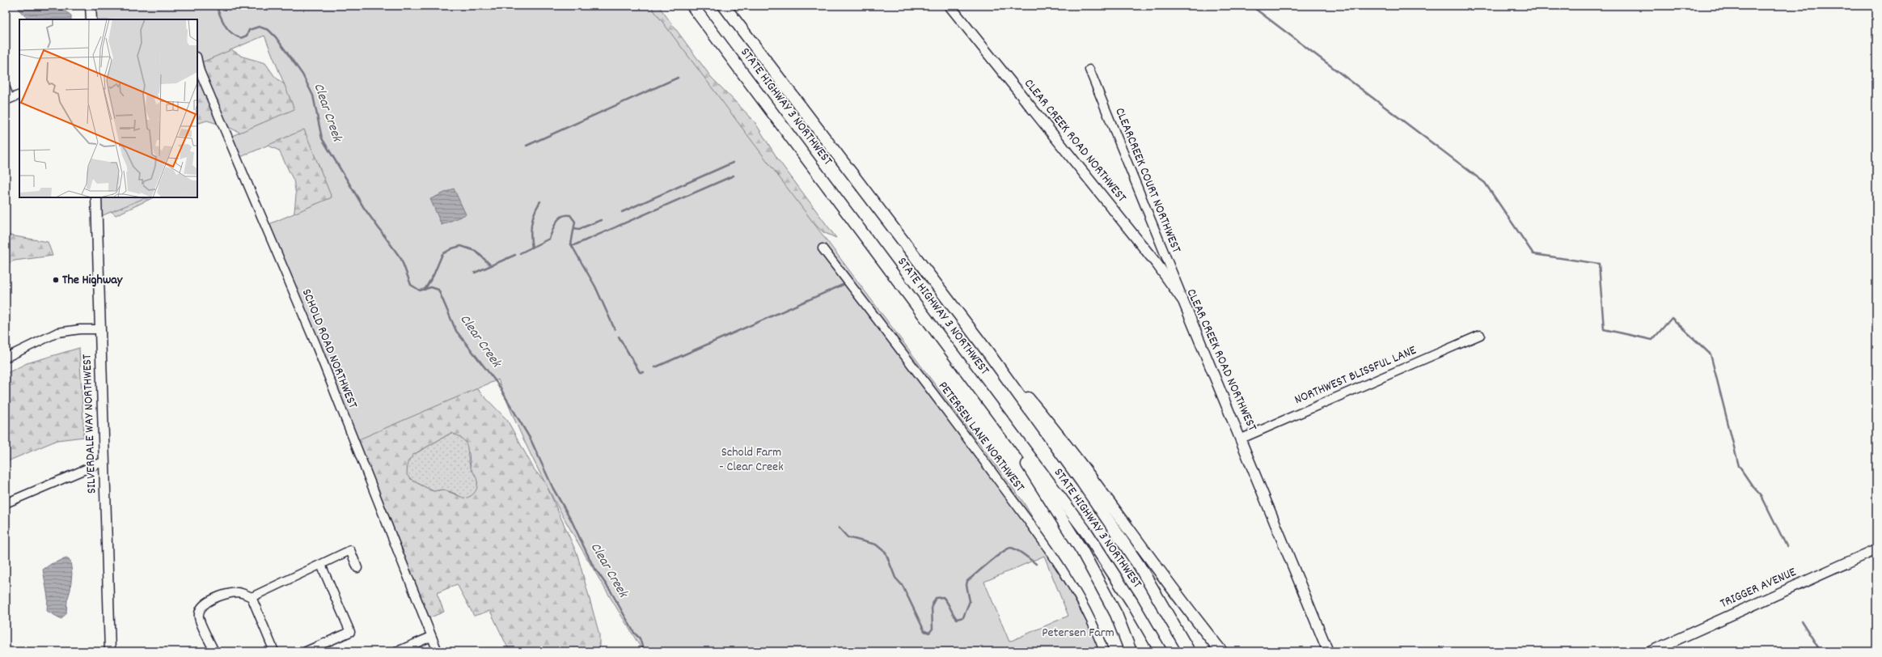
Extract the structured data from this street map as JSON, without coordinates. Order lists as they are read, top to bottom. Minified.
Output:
{"streets":{"highway":["STATE HIGHWAY 3 NORTHWEST"],"main road":["CLEAR CREEK ROAD NORTHWEST","SILVERDALE WAY NORTHWEST","TRIGGER AVENUE"],"street":["CLEARCREEK COURT NORTHWEST","SCHOLD ROAD NORTHWEST","NORTHWEST BLISSFUL LANE","PETERSEN LANE NORTHWEST"]},"crossings":[["CLEAR CREEK ROAD NORTHWEST","CLEARCREEK COURT NORTHWEST"],["CLEAR CREEK ROAD NORTHWEST","NORTHWEST BLISSFUL LANE"]],"water":["Clear Creek"],"parks":["Schold Farm - Clear Creek","Petersen Farm"],"places":["The Highway"]}
